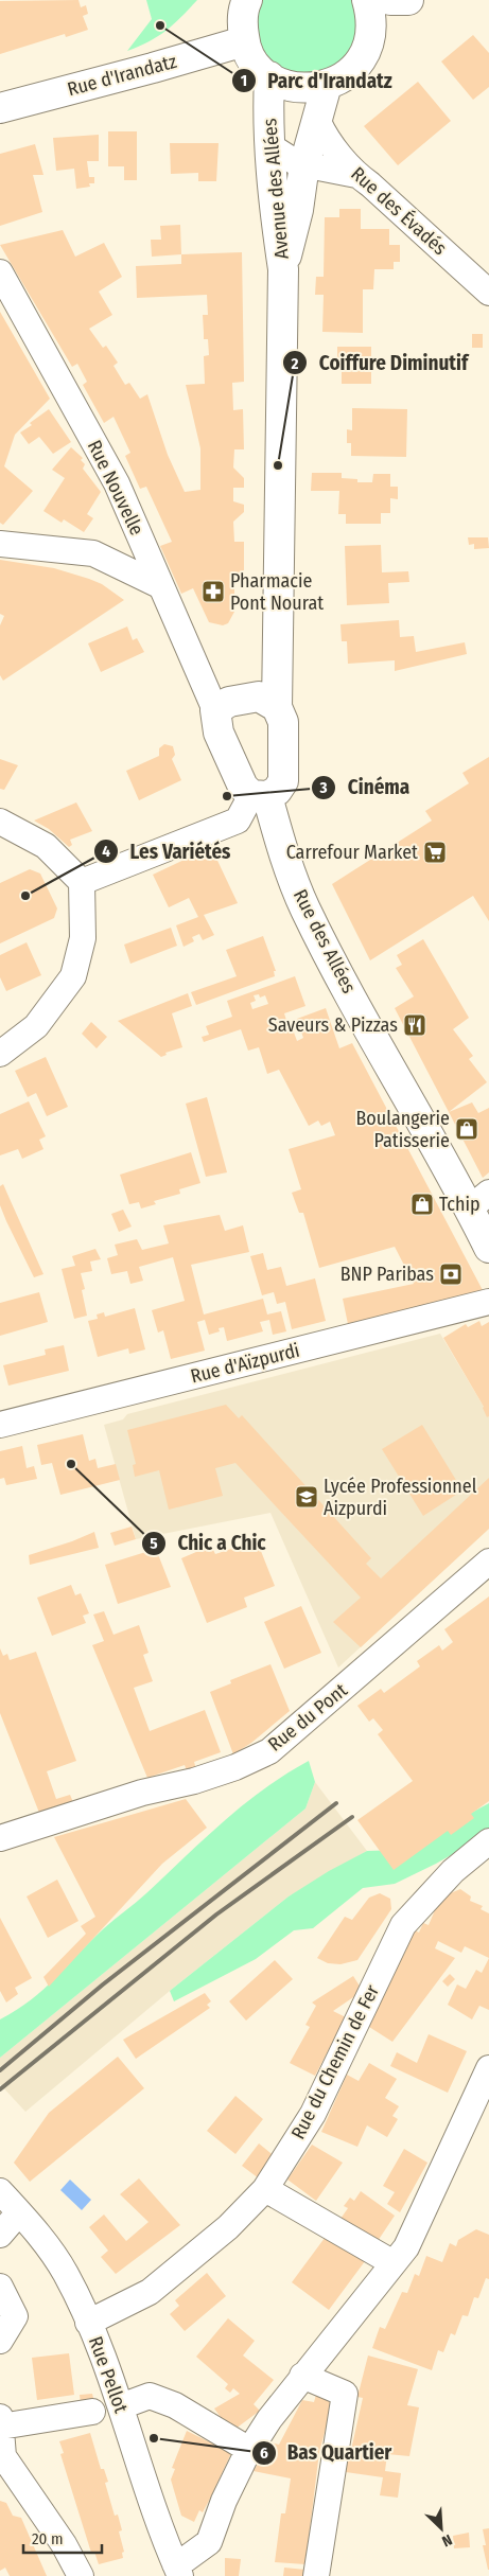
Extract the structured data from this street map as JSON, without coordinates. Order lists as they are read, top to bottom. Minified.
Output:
{"streets":{"street":["Rue d'Irandatz","Avenue des Allées","Rue des Évadés","Rue Nouvelle","Rue des Allées","Rue d'Aïzpurdi","Rue du Pont","Rue du Chemin de Fer","Rue Pellot"]},"crossings":[["Avenue des Allées","Rue des Évadés"],["Rue Nouvelle","Rue des Allées"],["Rue du Chemin de Fer","Rue Pellot"]],"places":{"other":["Parc d'Irandatz","Coiffure Diminutif","Cinéma","Les Variétés","Chic a Chic","Bas Quartier"],"pharmacy":["Pharmacie Pont Nourat"],"supermarket":["Carrefour Market"],"restaurant":["Saveurs & Pizzas"],"shop":["Boulangerie Patisserie","Tchip"],"bank":["BNP Paribas"],"school or university":["Lycée Professionnel Aizpurdi"]},"scale_bar":"20 m","north":"bottom right"}
